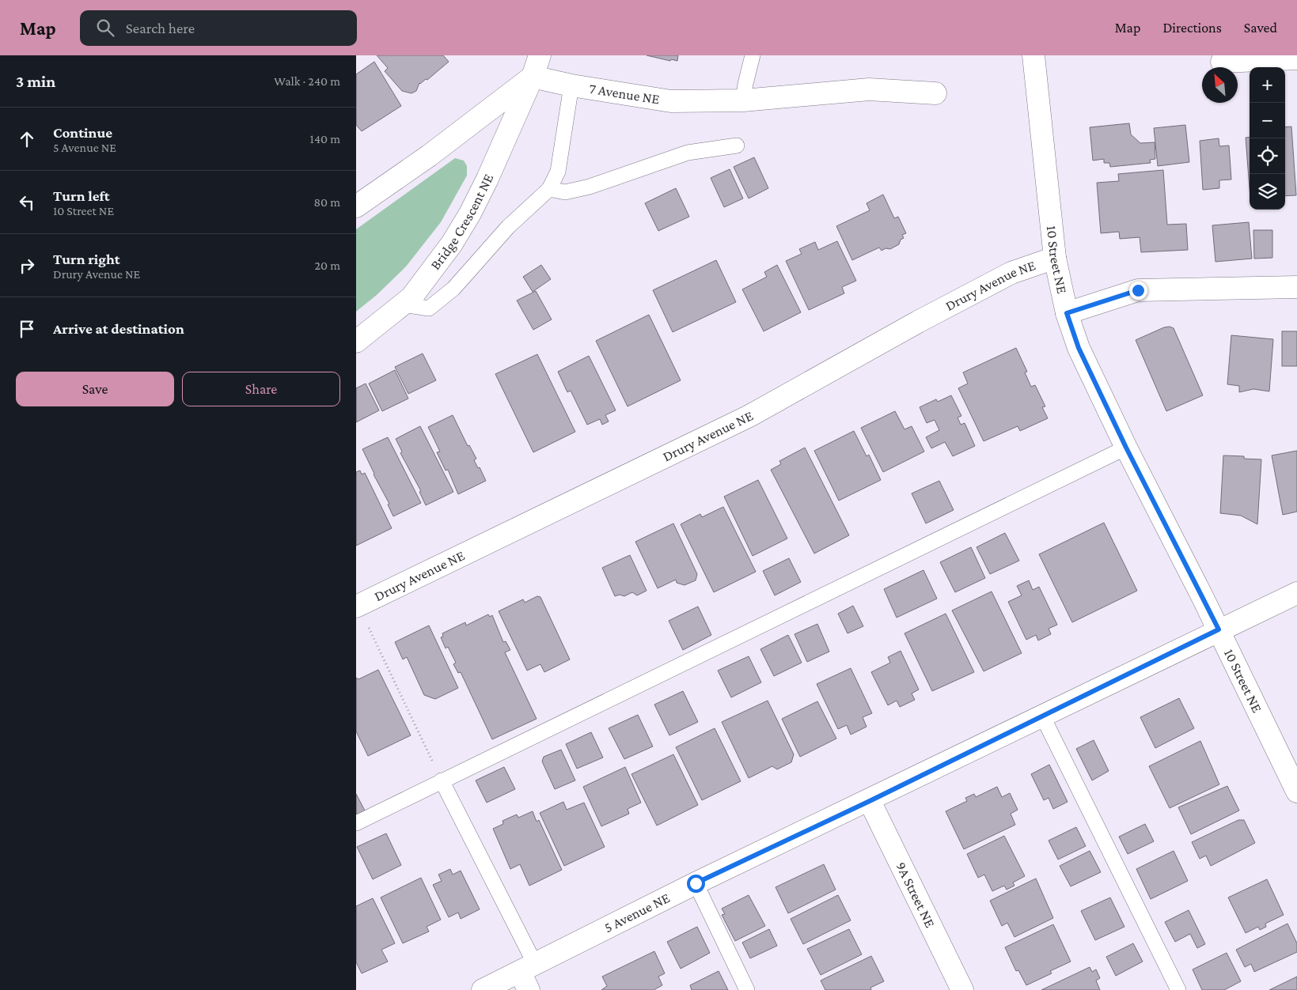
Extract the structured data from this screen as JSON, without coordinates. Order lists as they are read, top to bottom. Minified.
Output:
{"streets":{"street":["7 Avenue NE","Bridge Crescent NE","10 Street NE","Drury Avenue NE","9A Street NE","5 Avenue NE"]},"crossings":[["7 Avenue NE","Bridge Crescent NE"],["10 Street NE","Drury Avenue NE"],["10 Street NE","5 Avenue NE"],["9A Street NE","5 Avenue NE"]],"north":"top left","page":{"header":"Map","search":"Search here","nav":["Map","Directions","Saved"],"heading":["3 min","Walk · 240 m"],"map_buttons":["+","−"],"list":[["Continue","5 Avenue NE","140 m"],["Turn left","10 Street NE","80 m"],["Turn right","Drury Avenue NE","20 m"],"Arrive at destination"],"buttons":["Save","Share"]}}
